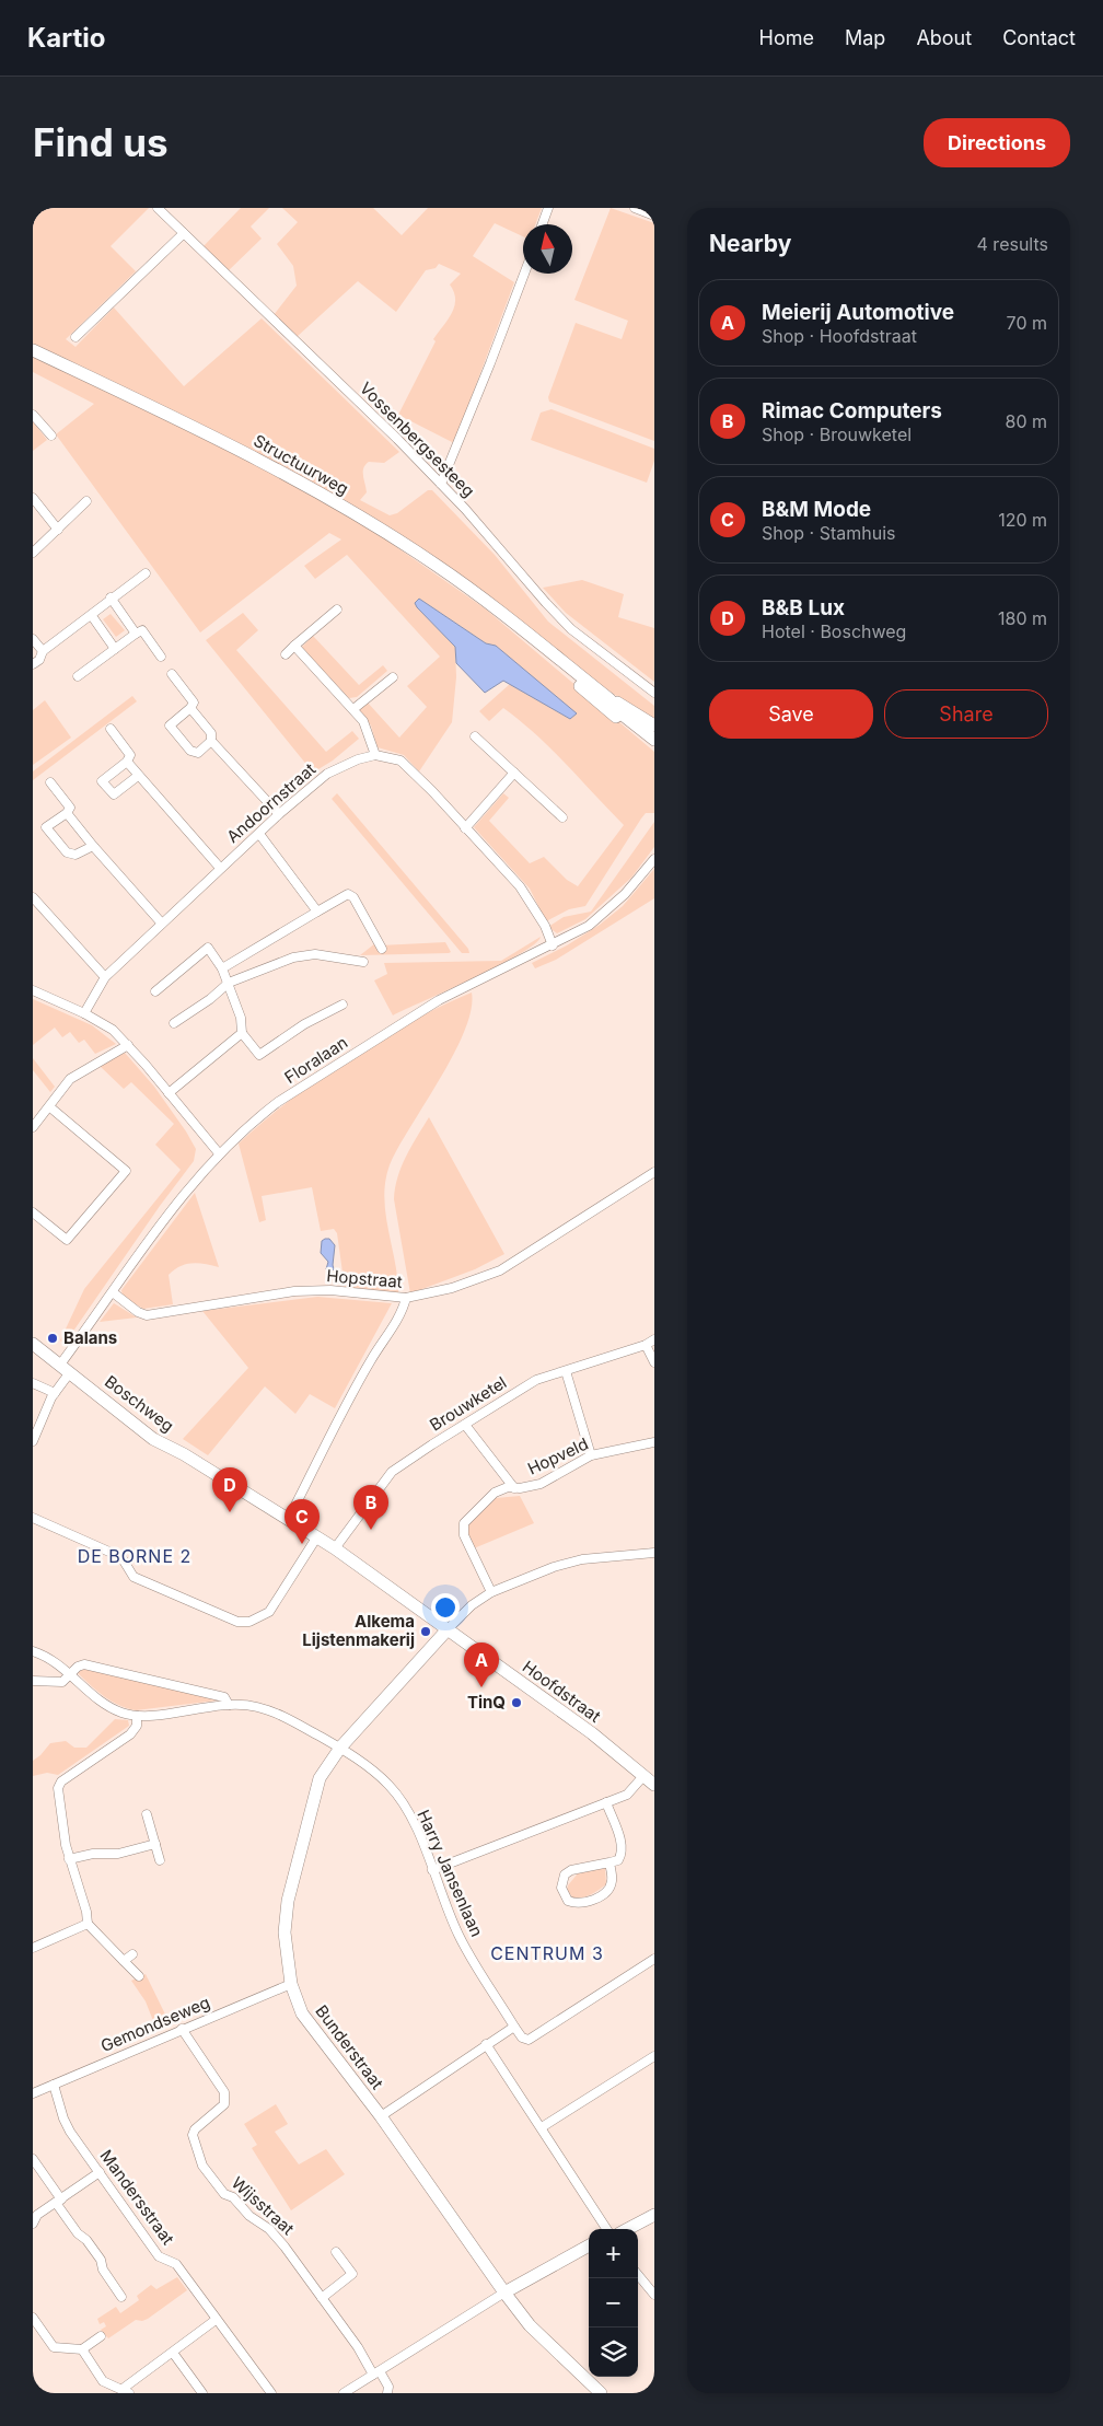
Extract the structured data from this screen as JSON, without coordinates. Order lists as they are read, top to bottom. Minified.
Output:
{"streets":{"street":["Vossenbergsesteeg","Structuurweg","Andoornstraat","Floralaan","Hopstraat","Boschweg","Brouwketel","Hopveld","Hoofdstraat","Harry Jansenlaan","Gemondseweg","Bunderstraat","Mandersstraat","Wijsstraat"]},"crossings":[["Andoornstraat","Floralaan"],["Floralaan","Hopstraat"],["Floralaan","Boschweg"],["Boschweg","Brouwketel"],["Boschweg","Hoofdstraat"],["Boschweg","Bunderstraat"],["Hoofdstraat","Bunderstraat"],["Harry Jansenlaan","Bunderstraat"],["Gemondseweg","Bunderstraat"],["Gemondseweg","Mandersstraat"],["Gemondseweg","Wijsstraat"]],"districts":["DE BORNE 2","CENTRUM 3"],"places":["Balans","Alkema Lijstenmakerij","TinQ"],"north":"top","page":{"header":"Kartio","nav":["Home","Map","About","Contact"],"buttons":["Directions",["Save","Share"]],"title":"Find us","heading":["Nearby","4 results"],"list":[{"mark":"A","name":"Meierij Automotive","note":"Shop · Hoofdstraat","value":"70 m"},{"mark":"B","name":"Rimac Computers","note":"Shop · Brouwketel","value":"80 m"},{"mark":"C","name":"B&M Mode","note":"Shop · Stamhuis","value":"120 m"},{"mark":"D","name":"B&B Lux","note":"Hotel · Boschweg","value":"180 m"}],"pins":["D","B","C","A"],"map_buttons":["+","−"]}}
